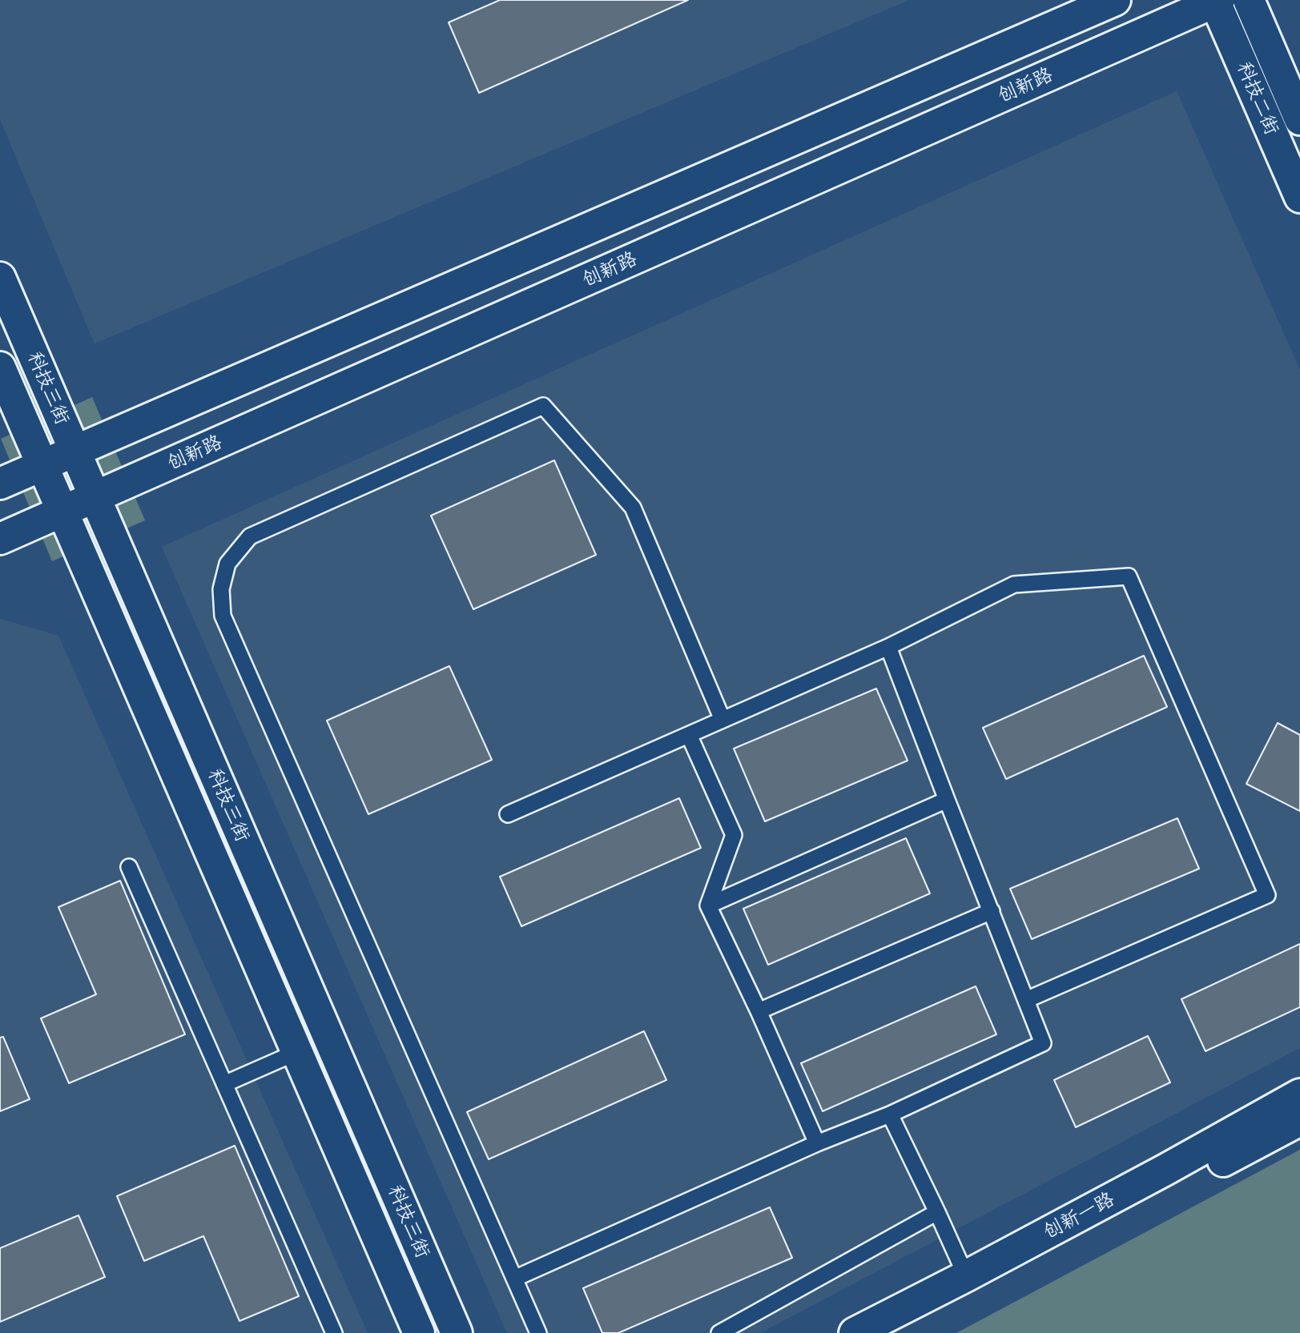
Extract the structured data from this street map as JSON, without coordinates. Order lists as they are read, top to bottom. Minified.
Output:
{"streets":{"main road":["创新路","科技二街","科技三街","创新一路"]},"crossings":[["创新路","科技二街"],["创新路","科技三街"]]}
